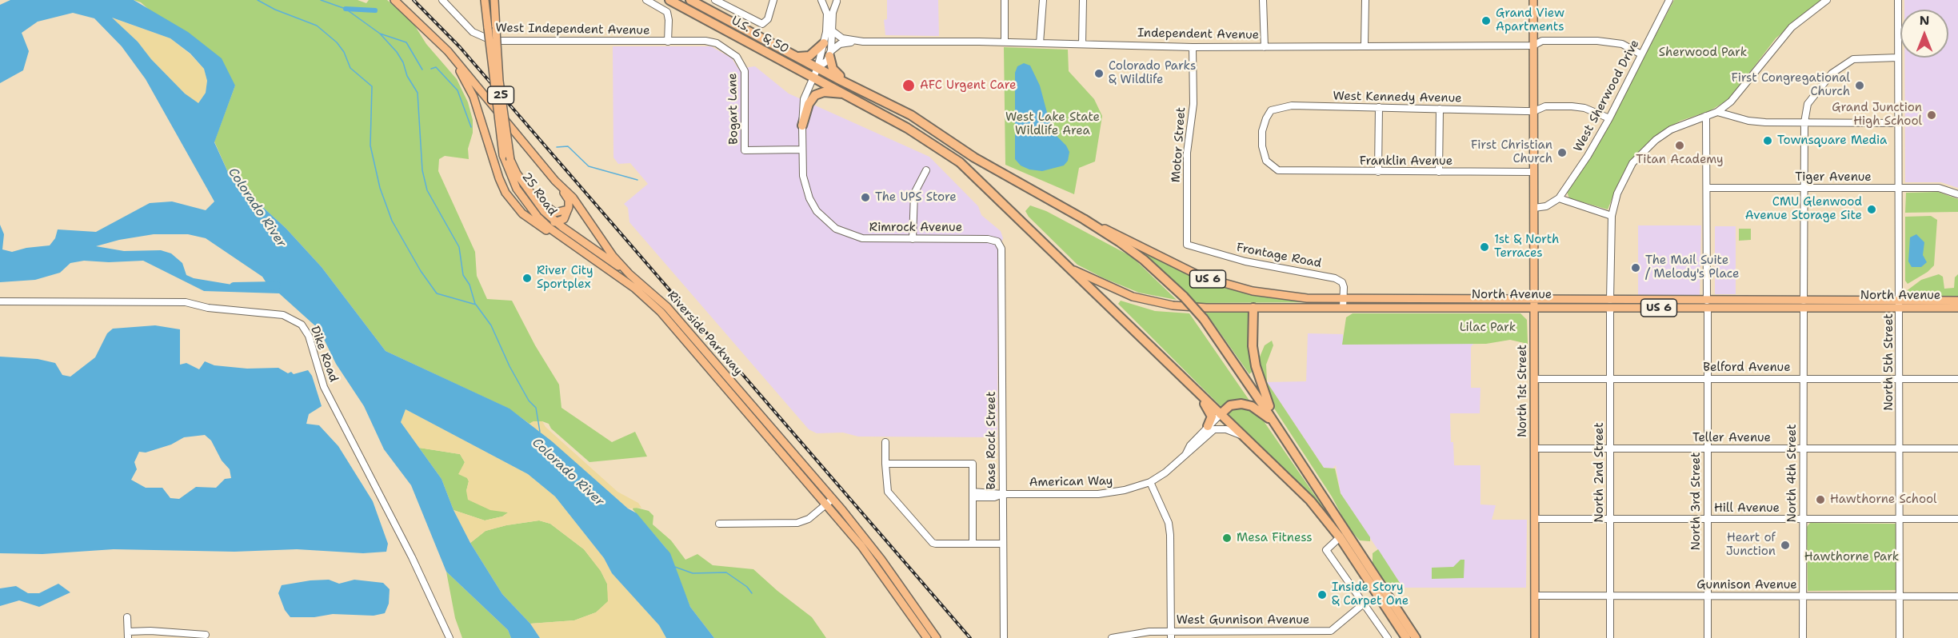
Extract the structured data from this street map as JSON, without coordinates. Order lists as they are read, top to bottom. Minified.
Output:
{"streets":{"highway":["U.S. 6 & 50"],"main road":["25","25 Road","US 6","North Avenue","Riverside Parkway","North 1st Street"],"street":["West Independent Avenue","Independent Avenue","West Sherwood Drive","West Kennedy Avenue","Bogart Lane","Motor Street","Franklin Avenue","Tiger Avenue","Rimrock Avenue","Frontage Road","Dike Road","North 5th Street","Belford Avenue","Teller Avenue","Base Rock Street","North 2nd Street","North 4th Street","American Way","North 3rd Street","Hill Avenue","Gunnison Avenue","West Gunnison Avenue"]},"crossings":[["West Independent Avenue","Bogart Lane"],["Independent Avenue","U.S. 6 & 50"],["Independent Avenue","West Sherwood Drive"],["Independent Avenue","Motor Street"],["Independent Avenue","Rimrock Avenue"],["Independent Avenue","North 1st Street"],["U.S. 6 & 50","Rimrock Avenue"],["U.S. 6 & 50","North Avenue"],["West Sherwood Drive","West Kennedy Avenue"],["West Kennedy Avenue","Franklin Avenue"],["West Kennedy Avenue","North 1st Street"],["Bogart Lane","Rimrock Avenue"],["Motor Street","Frontage Road"],["Franklin Avenue","North 1st Street"],["Tiger Avenue","North 5th Street"],["Tiger Avenue","North 4th Street"],["Tiger Avenue","North 3rd Street"],["25 Road","Riverside Parkway"],["Rimrock Avenue","Base Rock Street"],["Frontage Road","North Avenue"],["North Avenue","North 5th Street"],["North Avenue","North 1st Street"],["North Avenue","North 2nd Street"],["North Avenue","North 4th Street"],["North Avenue","North 3rd Street"],["North 5th Street","Belford Avenue"],["North 5th Street","Teller Avenue"],["North 5th Street","North 4th Street"],["North 5th Street","Hill Avenue"],["North 5th Street","Gunnison Avenue"],["Belford Avenue","North 1st Street"],["Belford Avenue","North 2nd Street"],["Belford Avenue","North 4th Street"],["Belford Avenue","North 3rd Street"],["North 1st Street","Teller Avenue"],["North 1st Street","Hill Avenue"],["North 1st Street","Gunnison Avenue"],["Teller Avenue","North 2nd Street"],["Teller Avenue","North 4th Street"],["Teller Avenue","North 3rd Street"],["Base Rock Street","American Way"],["North 2nd Street","North 3rd Street"],["North 2nd Street","Hill Avenue"],["North 2nd Street","Gunnison Avenue"],["North 4th Street","Hill Avenue"],["North 4th Street","Gunnison Avenue"],["North 3rd Street","Hill Avenue"],["North 3rd Street","Gunnison Avenue"]],"water":["Colorado River"],"parks":["Sherwood Park","West Lake State Wildlife Area","Lilac Park","Hawthorne Park"],"places":["Grand View Apartments","Colorado Parks & Wildlife","AFC Urgent Care","First Congregational Church","Grand Junction High School","Townsquare Media","Titan Academy","First Christian Church","The UPS Store","CMU Glenwood Avenue Storage Site","1st & North Terraces","The Mail Suite / Melody's Place","River City Sportplex","Hawthorne School","Mesa Fitness","Heart of Junction","Inside Story & Carpet One"],"north":"top"}
